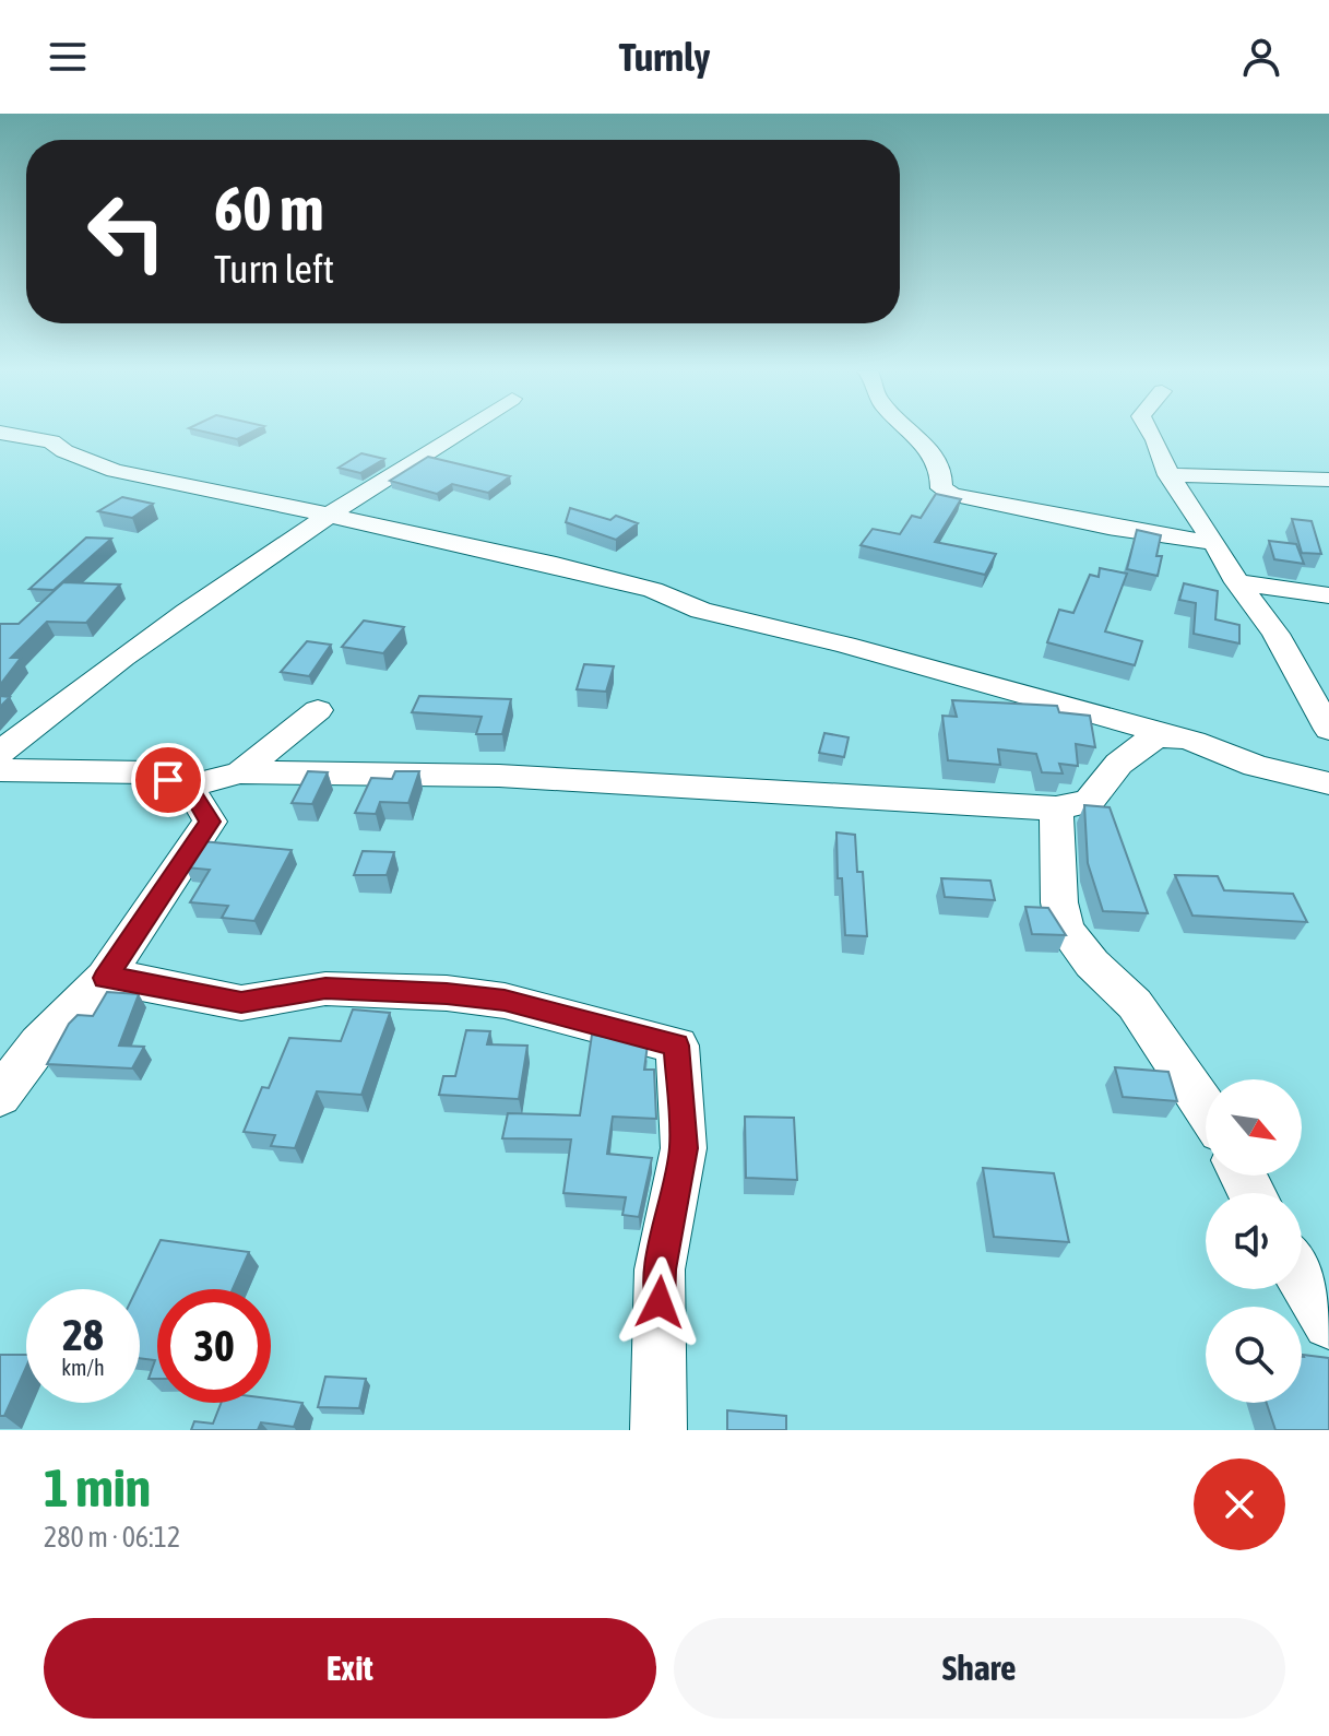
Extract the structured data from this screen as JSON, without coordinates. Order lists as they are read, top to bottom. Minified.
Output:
{"north":"bottom right","page":{"header":"Turnly","turn":["60 m","Turn left"],"speed":"28 km/h","limit":"30","heading":["1 min","280 m · 06:12"],"buttons":["Exit","Share"]}}
